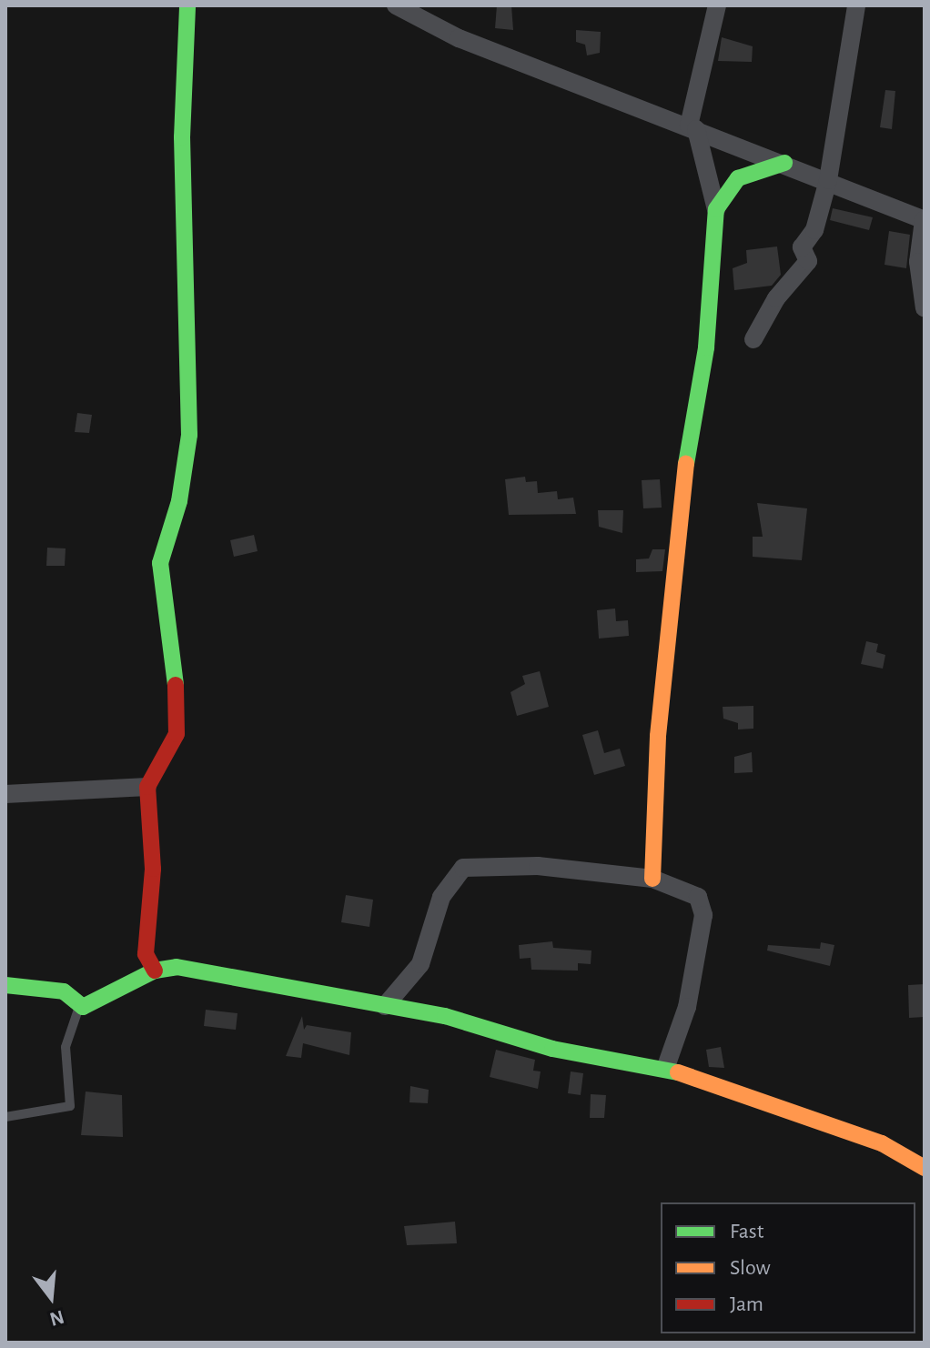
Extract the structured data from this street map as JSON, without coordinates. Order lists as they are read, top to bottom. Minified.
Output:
{"legend":["Fast","Slow","Jam"],"north":"bottom"}
